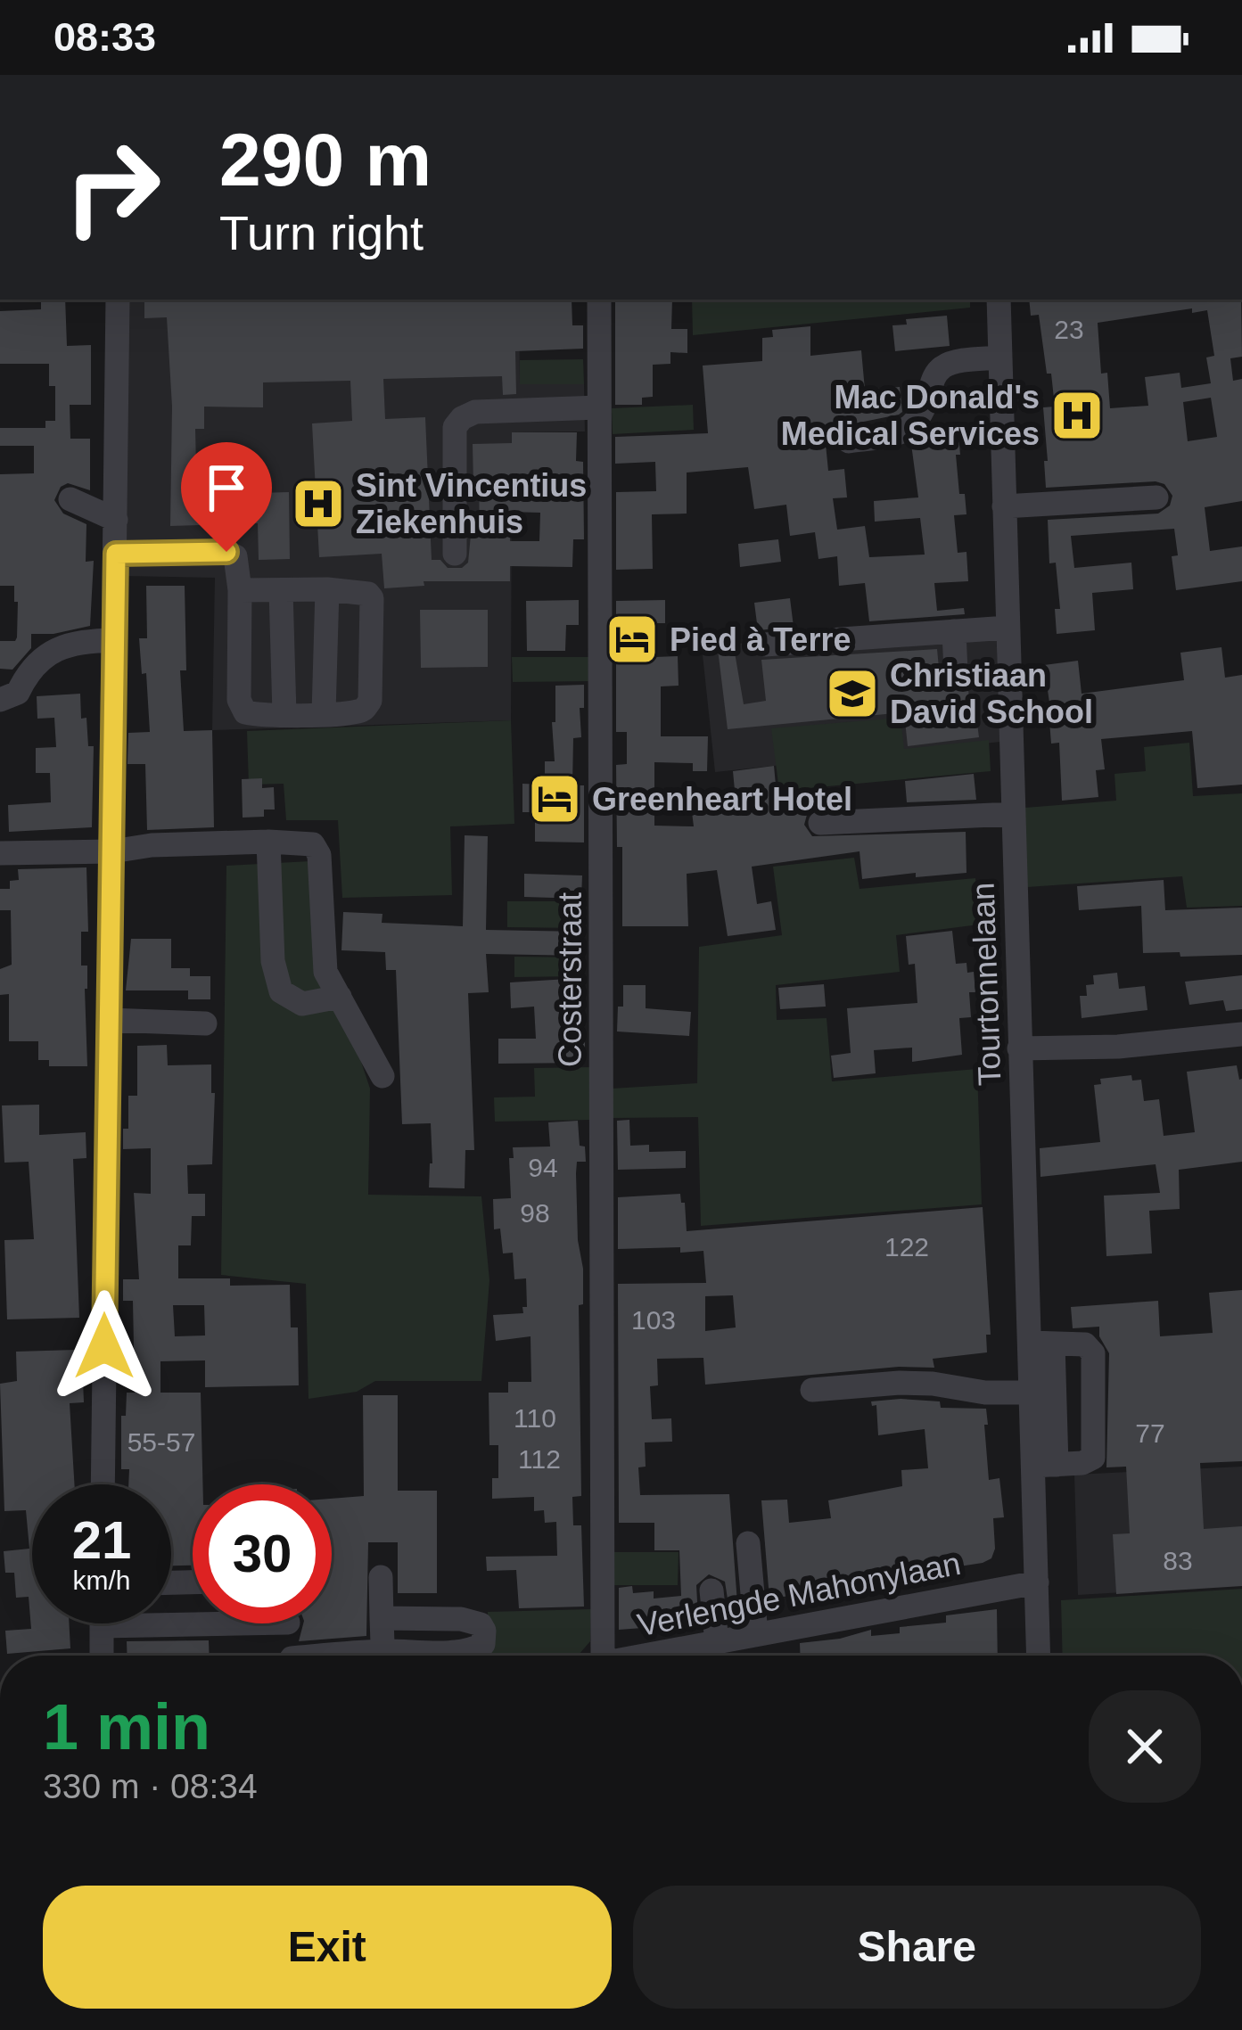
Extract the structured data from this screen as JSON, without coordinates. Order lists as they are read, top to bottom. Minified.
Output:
{"streets":{"street":["Costerstraat","Tourtonnelaan","Verlengde Mahonylaan"]},"crossings":[["Tourtonnelaan","Verlengde Mahonylaan"]],"places":{"hospital":["Mac Donald's Medical Services","Sint Vincentius Ziekenhuis"],"hotel":["Pied à Terre","Greenheart Hotel"],"school or university":["Christiaan David School"]},"house_numbers":["23","94","98","122","103","110","77","55-57","112","83"],"page":{"status":"08:33","turn":["290 m","Turn right"],"speed":"21 km/h","limit":"30","heading":["1 min","330 m · 08:34"],"buttons":["Exit","Share"]}}
